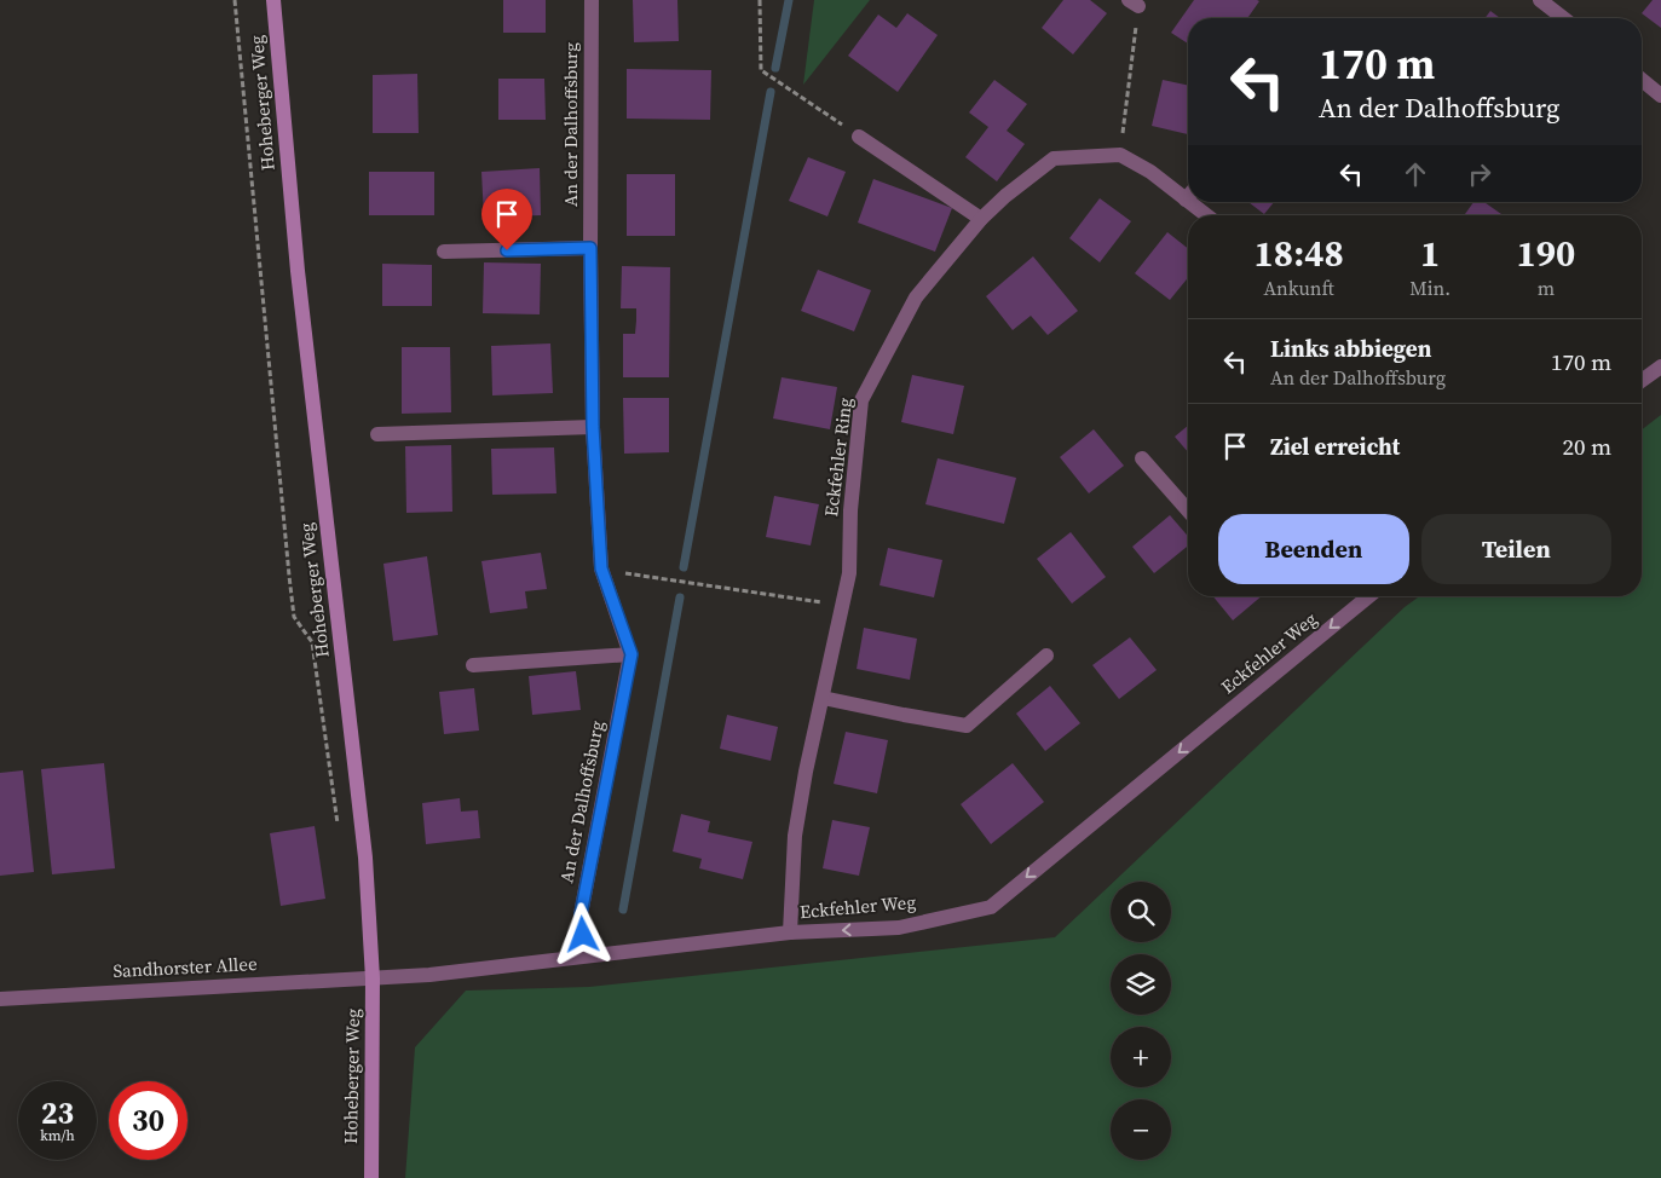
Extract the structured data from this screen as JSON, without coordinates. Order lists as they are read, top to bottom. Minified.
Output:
{"streets":{"street":["Hoheberger Weg","An der Dalhoffsburg","Eckfehler Ring","Eckfehler Weg","Sandhorster Allee"]},"crossings":[["Hoheberger Weg","Eckfehler Weg"],["Hoheberger Weg","Sandhorster Allee"],["An der Dalhoffsburg","Eckfehler Weg"],["Eckfehler Ring","Eckfehler Weg"],["Eckfehler Weg","Sandhorster Allee"]],"one_way":["Eckfehler Weg"],"page":{"turn":["170 m","An der Dalhoffsburg"],"eta":["18:48","Ankunft","1","Min.","190","m"],"list":[{"name":"Links abbiegen","note":"An der Dalhoffsburg","value":"170 m"},{"name":"Ziel erreicht","value":"20 m"}],"buttons":["Beenden","Teilen"],"map_buttons":["+","−"],"speed":"23 km/h","limit":"30"}}
